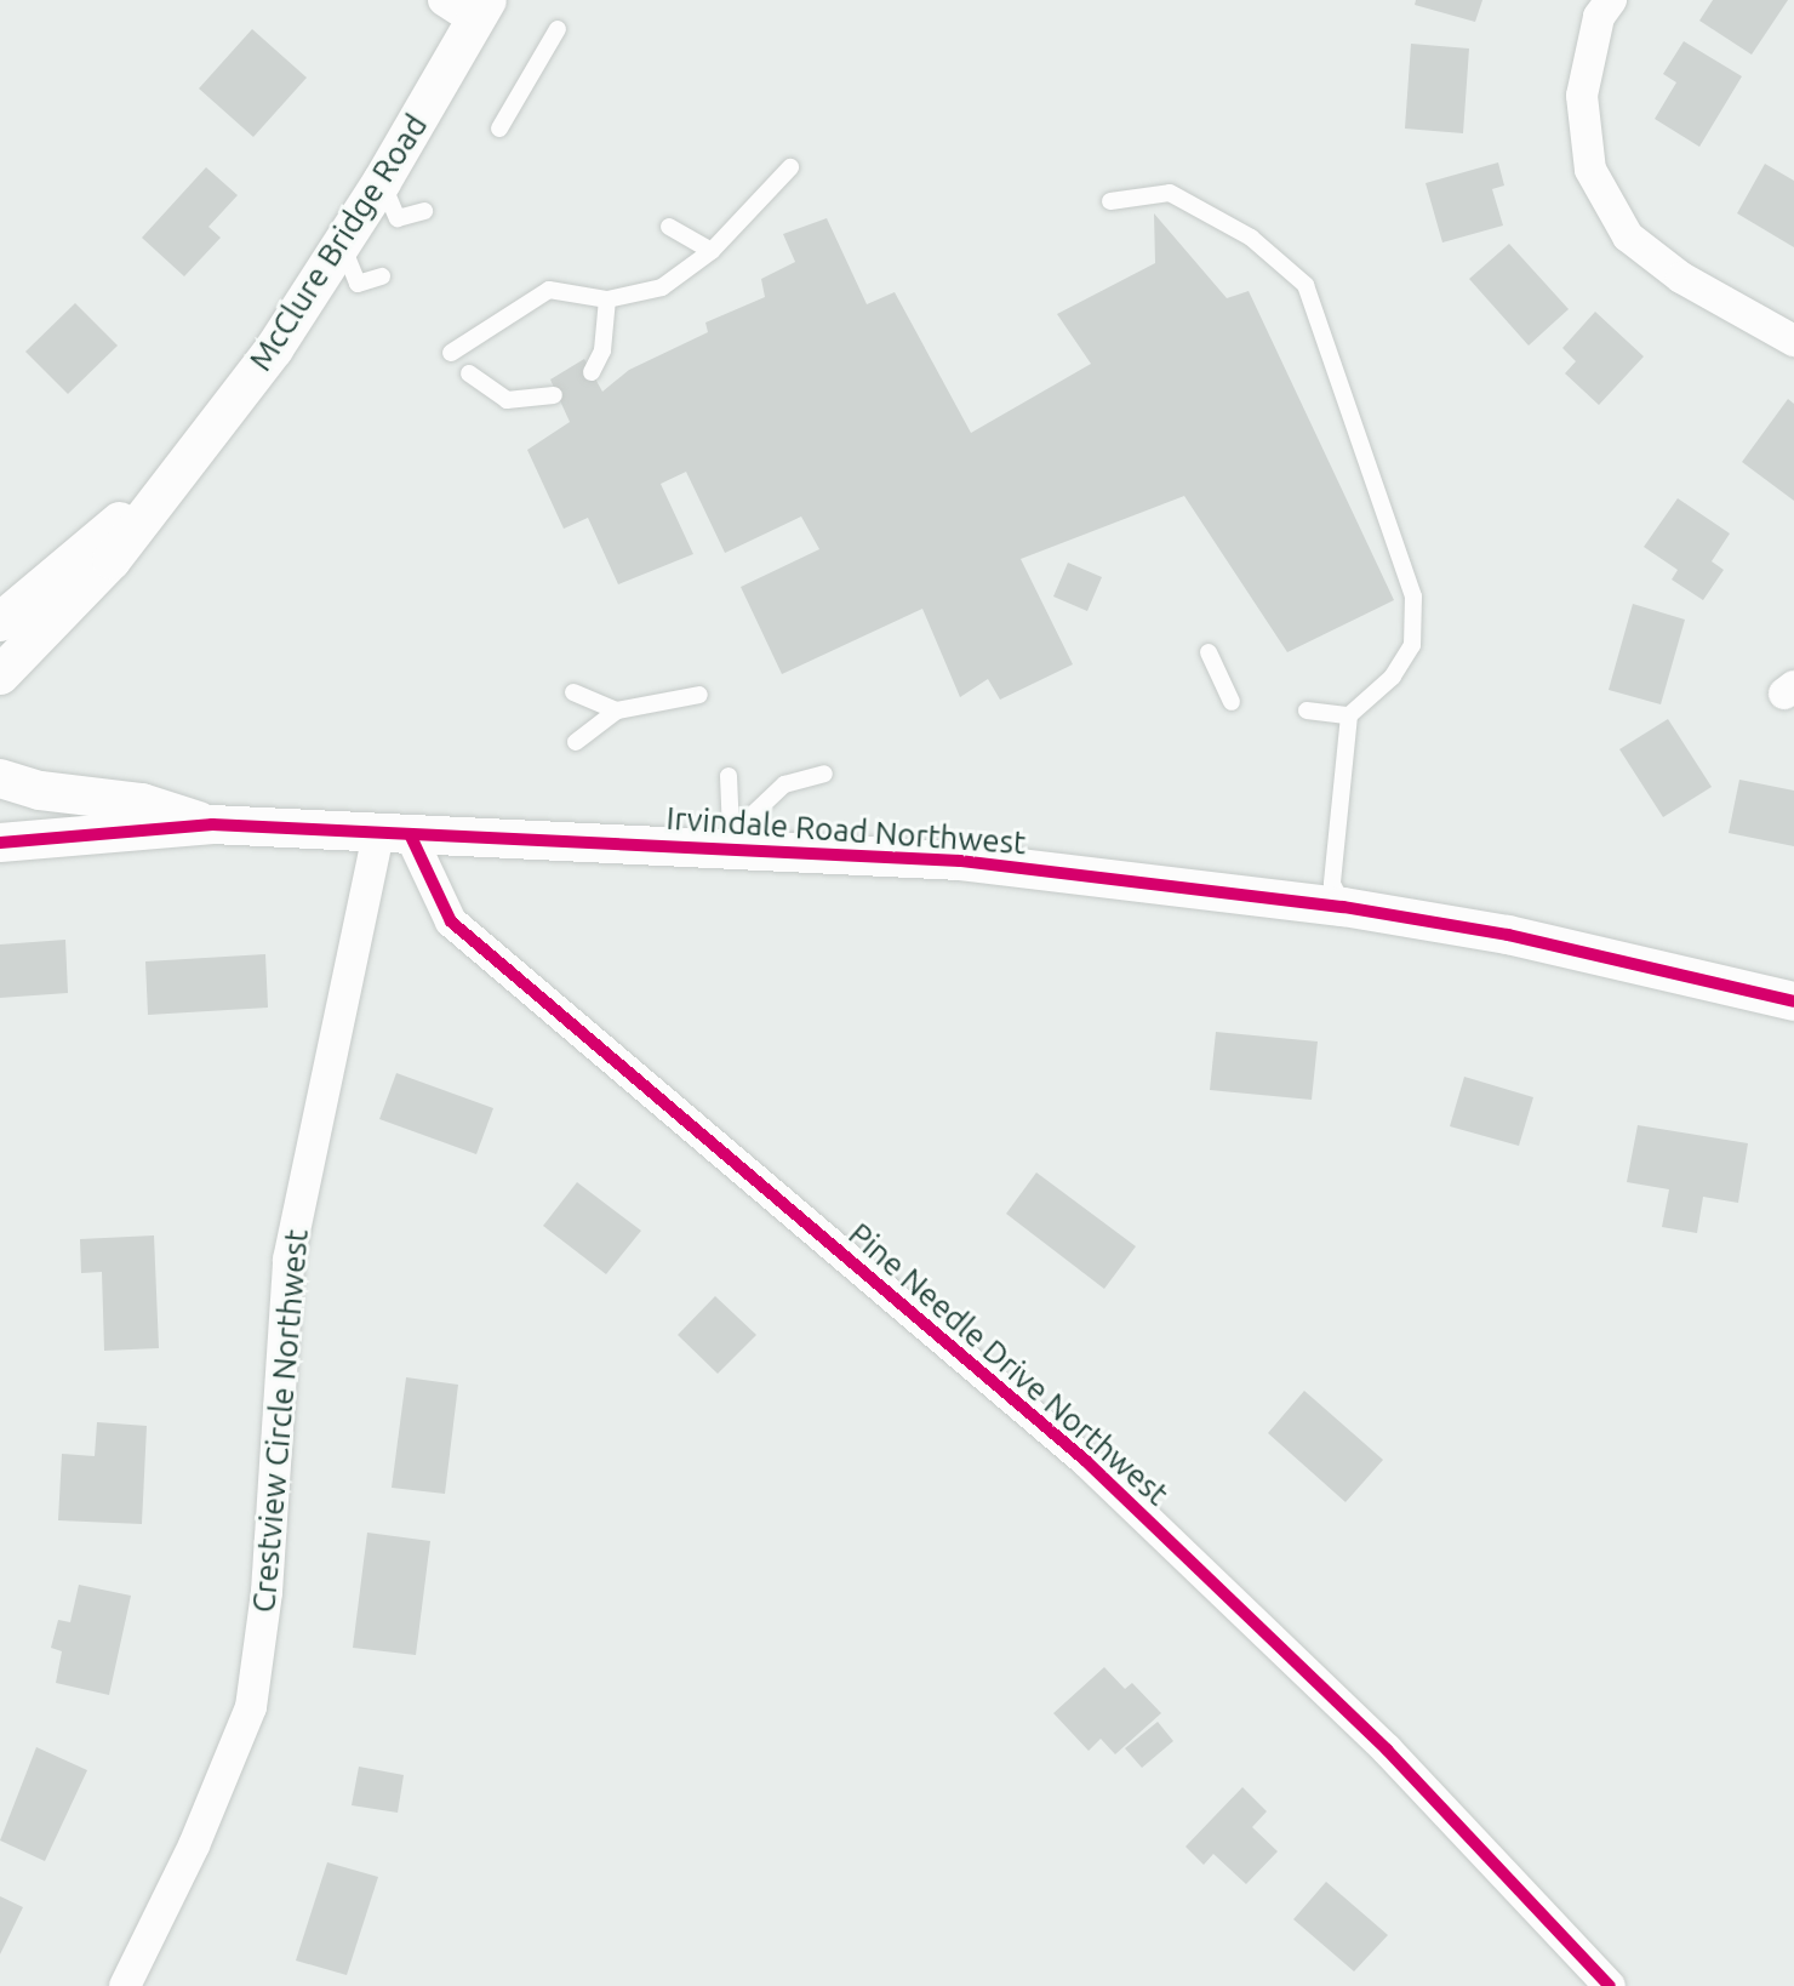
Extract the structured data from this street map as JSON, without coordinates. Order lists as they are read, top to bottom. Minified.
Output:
{"streets":{"street":["McClure Bridge Road","Irvindale Road Northwest","Pine Needle Drive Northwest","Crestview Circle Northwest"]},"crossings":[["Irvindale Road Northwest","Pine Needle Drive Northwest"],["Irvindale Road Northwest","Crestview Circle Northwest"],["Pine Needle Drive Northwest","Crestview Circle Northwest"]]}
